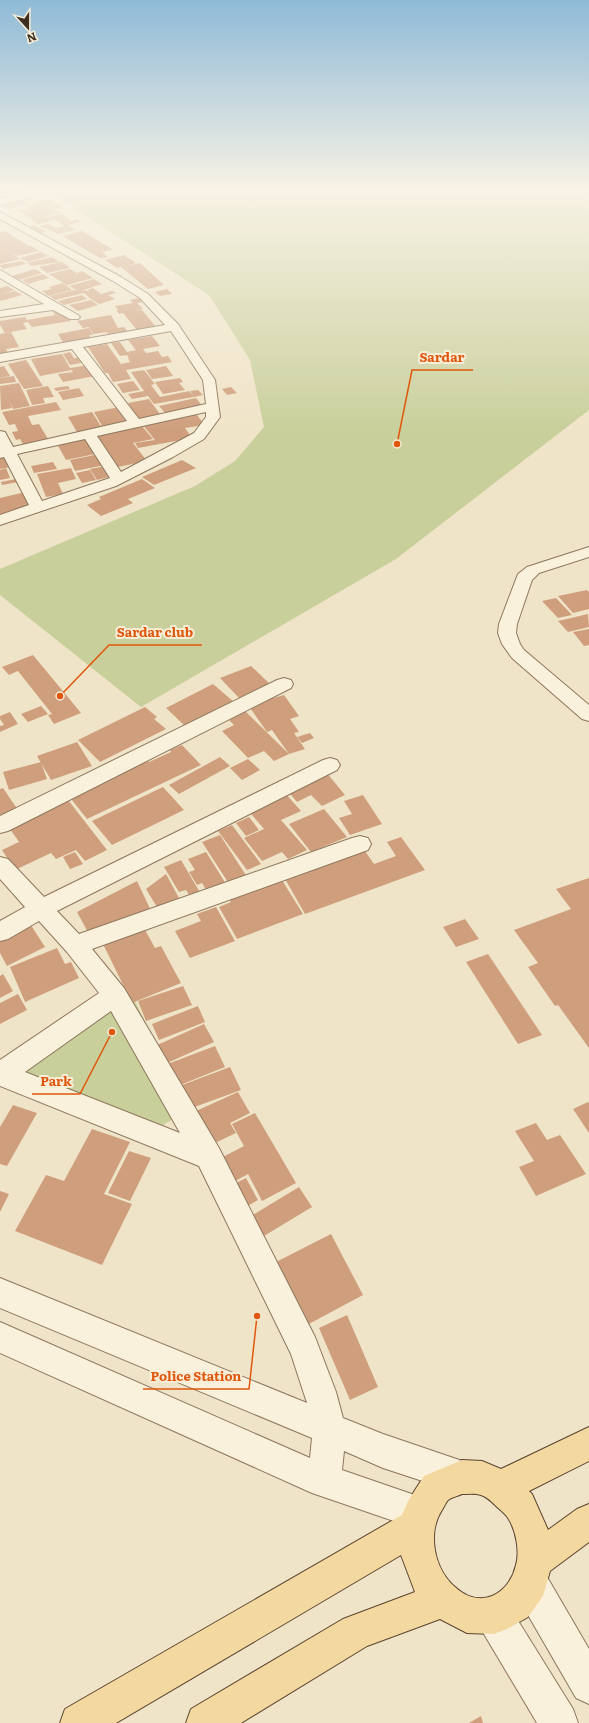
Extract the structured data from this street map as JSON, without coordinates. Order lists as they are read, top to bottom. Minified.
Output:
{"places":["Sardar","Sardar club","Park","Police Station"],"north":"bottom"}
